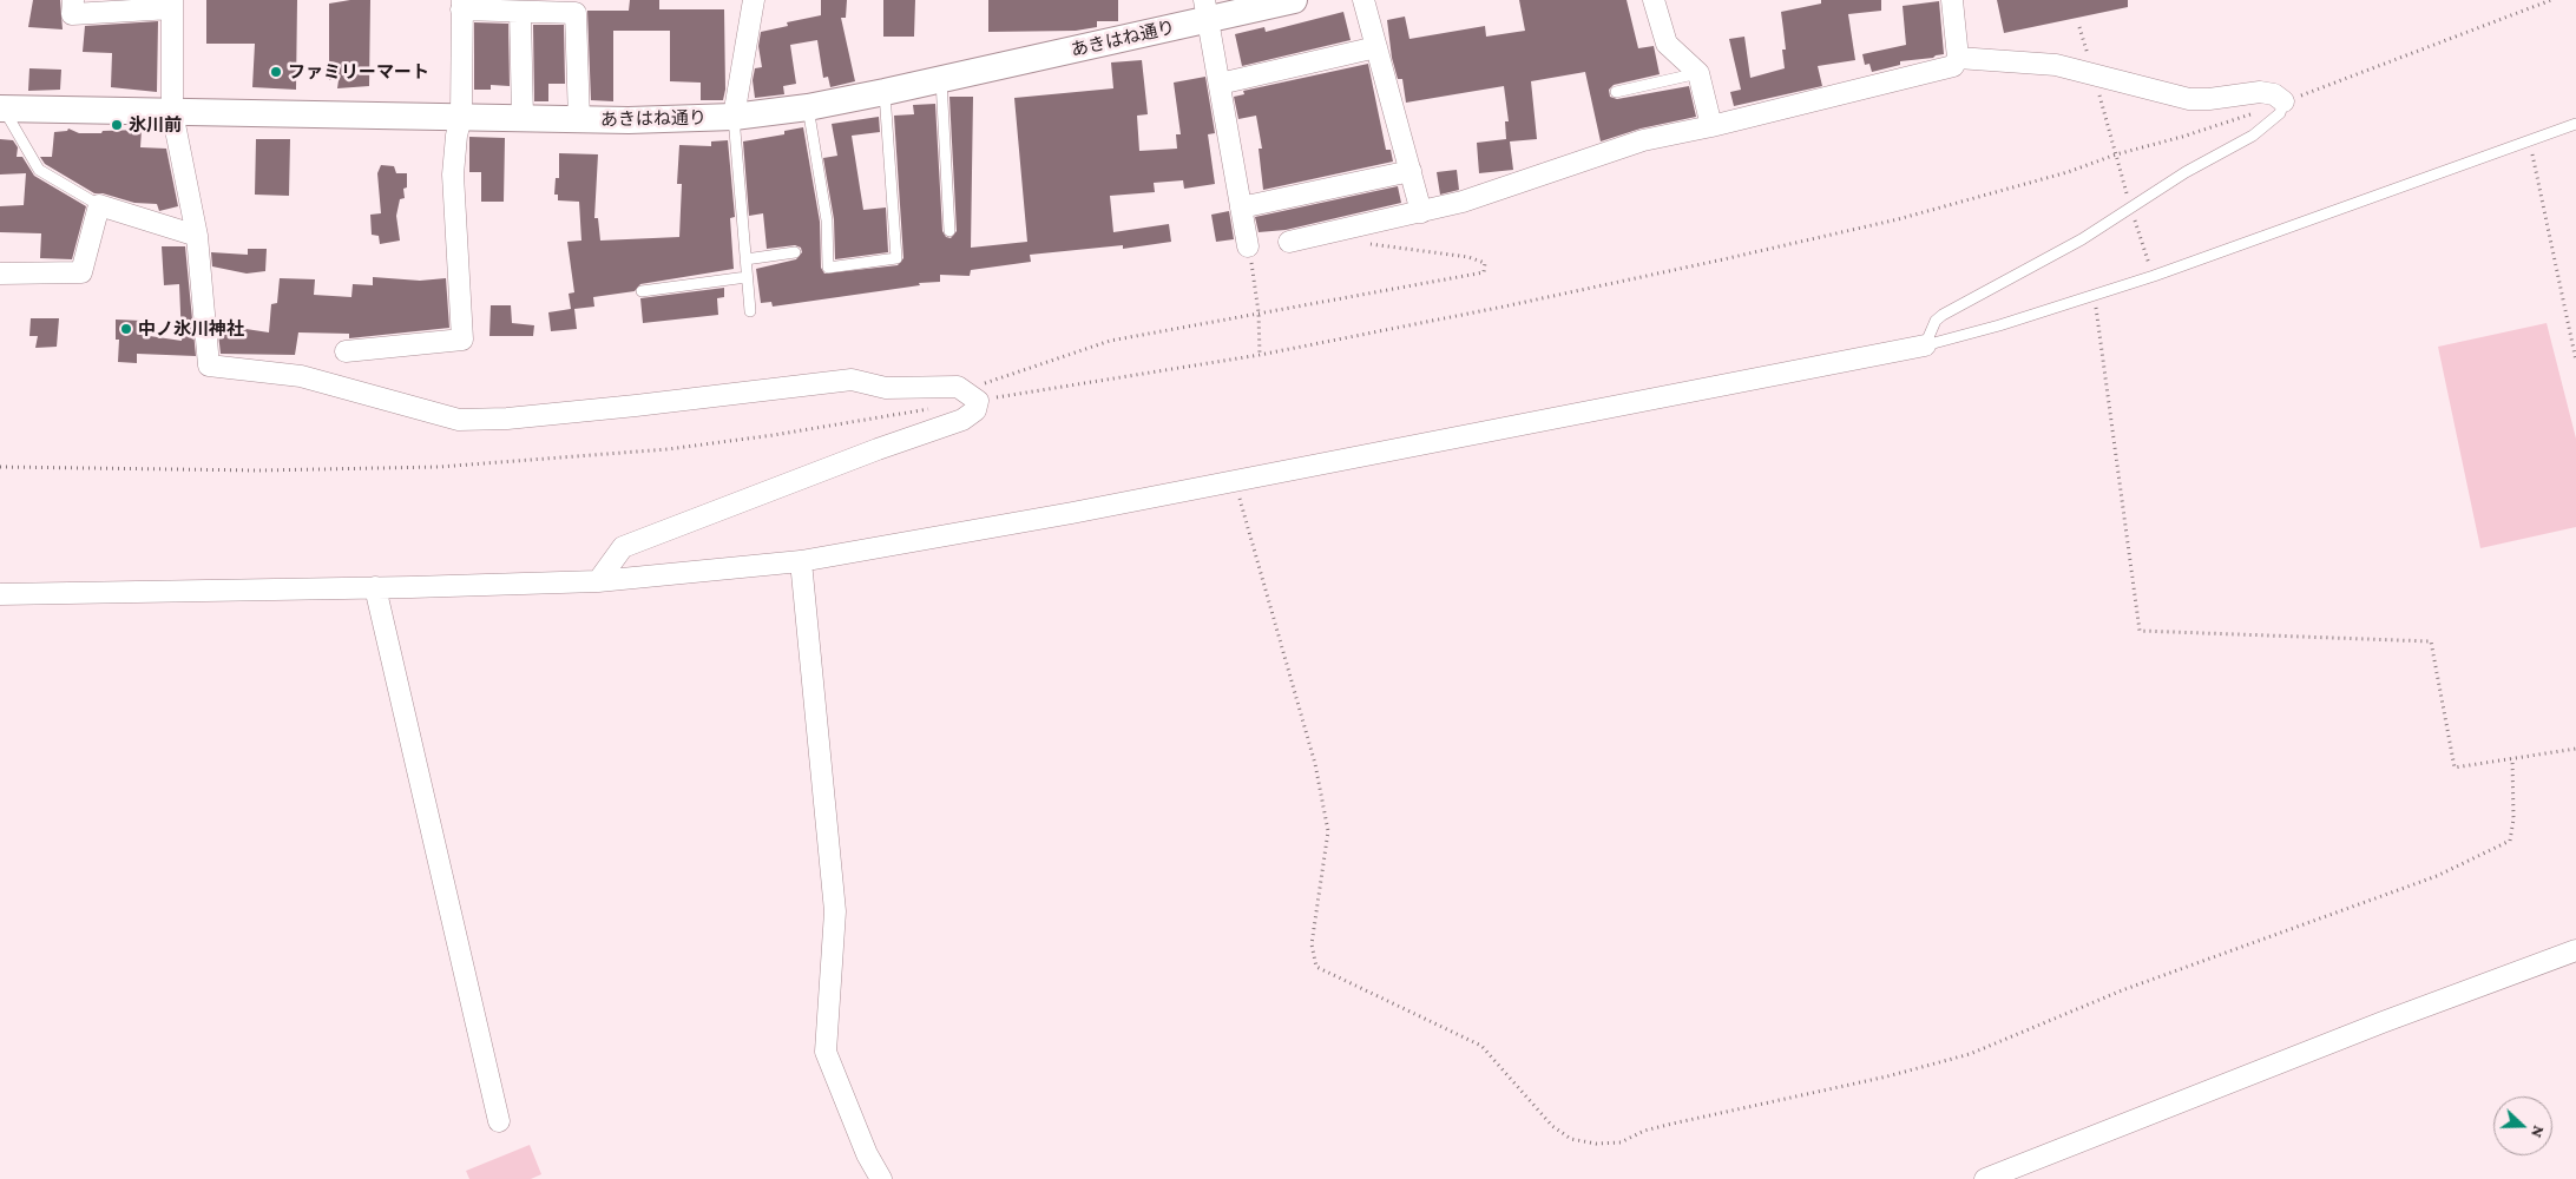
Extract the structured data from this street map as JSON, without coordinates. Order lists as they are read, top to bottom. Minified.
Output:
{"streets":{"street":["あきはね通り"]},"places":["ファミリーマート","氷川前","中ノ氷川神社"],"north":"right"}
